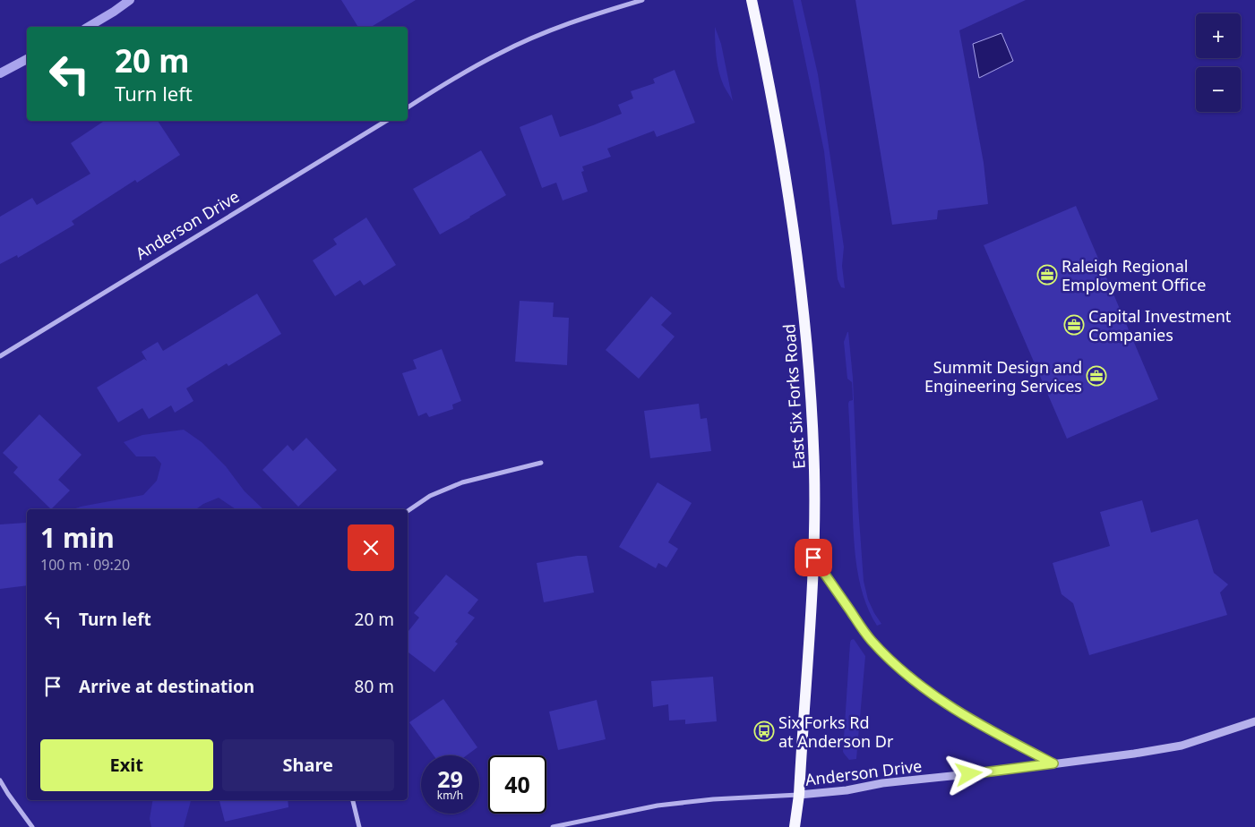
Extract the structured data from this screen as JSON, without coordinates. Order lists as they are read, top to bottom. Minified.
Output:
{"streets":{"main road":["East Six Forks Road"],"street":["Anderson Drive"]},"crossings":[["Anderson Drive","East Six Forks Road"]],"places":{"office":["Raleigh Regional Employment Office","Capital Investment Companies","Summit Design and Engineering Services"],"bus stop":["Six Forks Rd at Anderson Dr"]},"page":{"map_buttons":["+","−"],"turn":["20 m","Turn left"],"heading":["1 min","100 m · 09:20"],"list":[{"name":"Turn left","value":"20 m"},{"name":"Arrive at destination","value":"80 m"}],"buttons":["Exit","Share"],"speed":"29 km/h","limit":"40"}}
